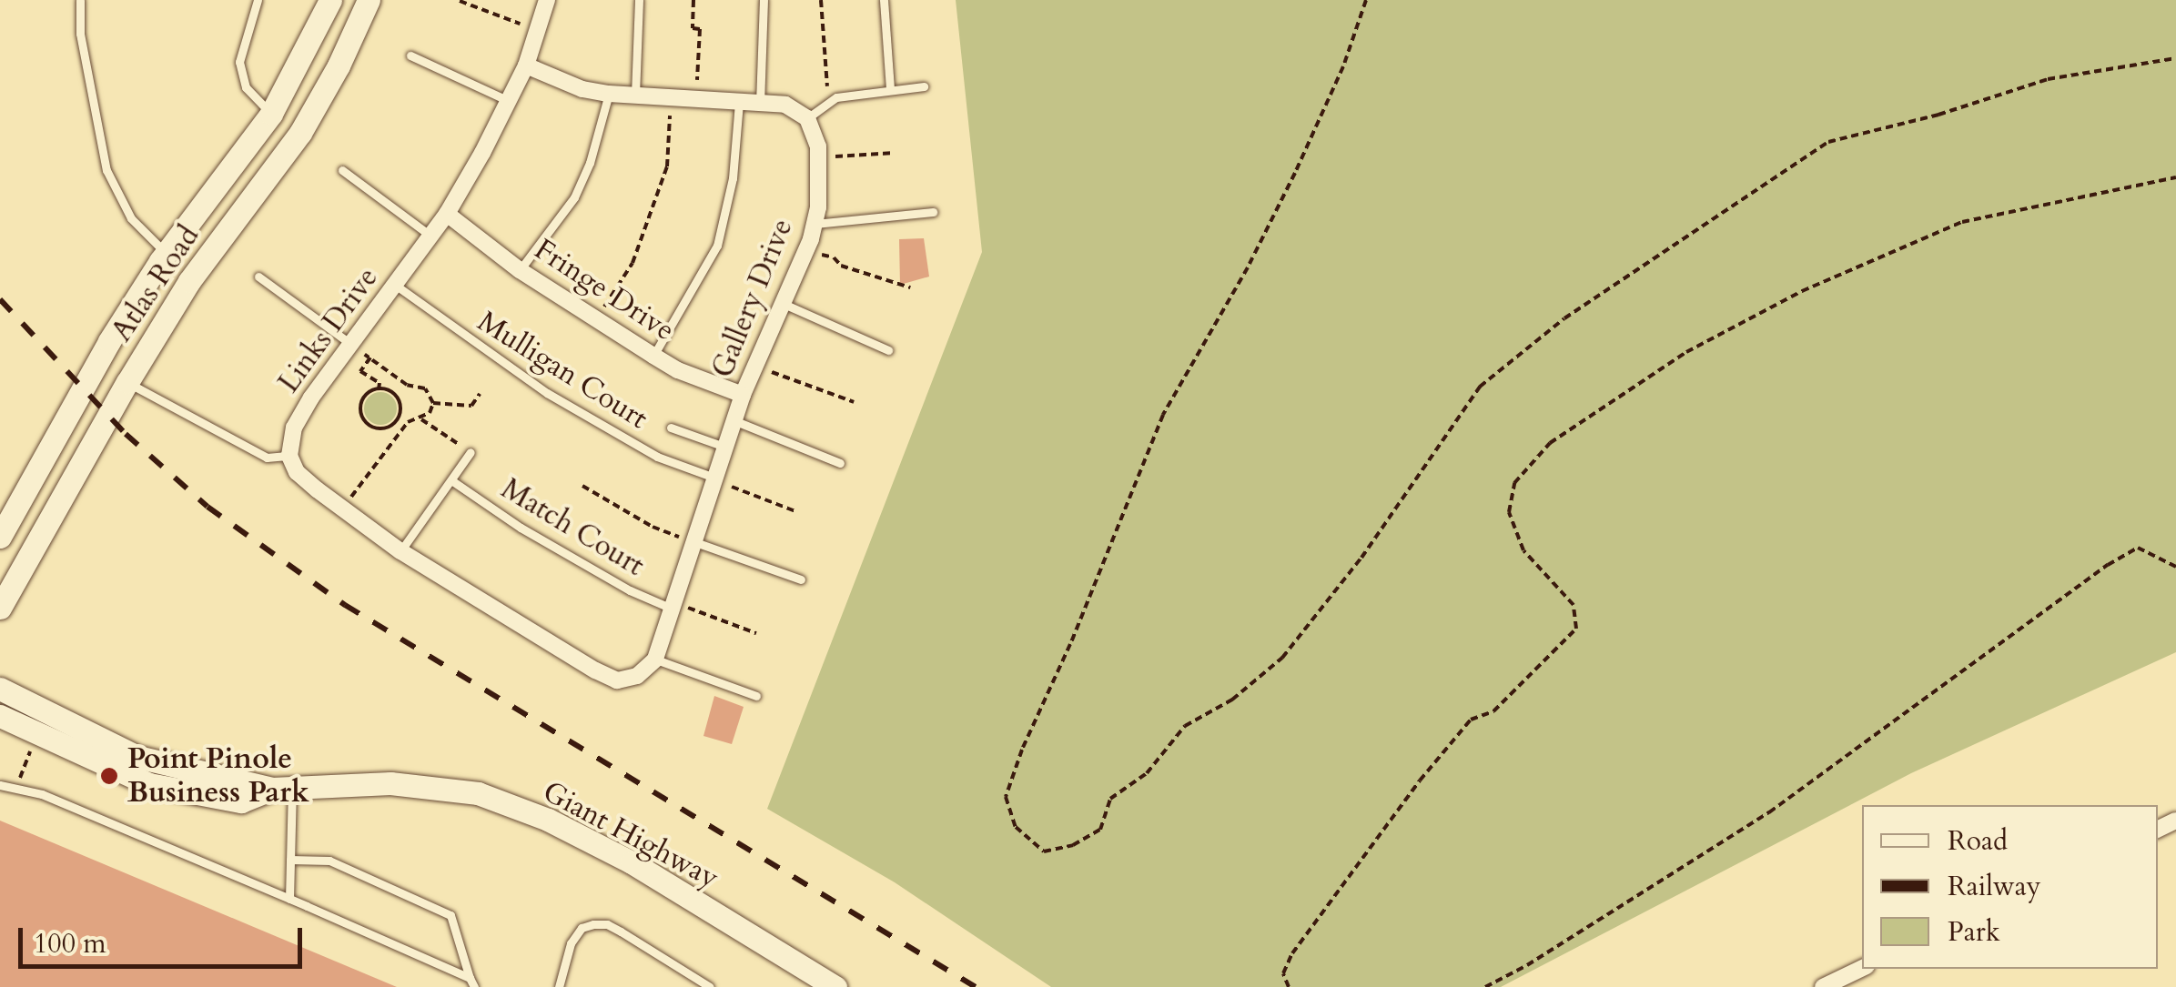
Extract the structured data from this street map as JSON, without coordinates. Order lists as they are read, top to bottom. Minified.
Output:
{"streets":{"street":["Atlas Road","Fringe Drive","Gallery Drive","Links Drive","Giant Highway"],"lane":["Mulligan Court","Match Court"]},"crossings":[["Fringe Drive","Gallery Drive"],["Fringe Drive","Links Drive"],["Gallery Drive","Mulligan Court"],["Gallery Drive","Match Court"],["Links Drive","Mulligan Court"]],"places":["Point Pinole Business Park"],"legend":["Road","Railway","Park"],"scale_bar":"100 m"}
